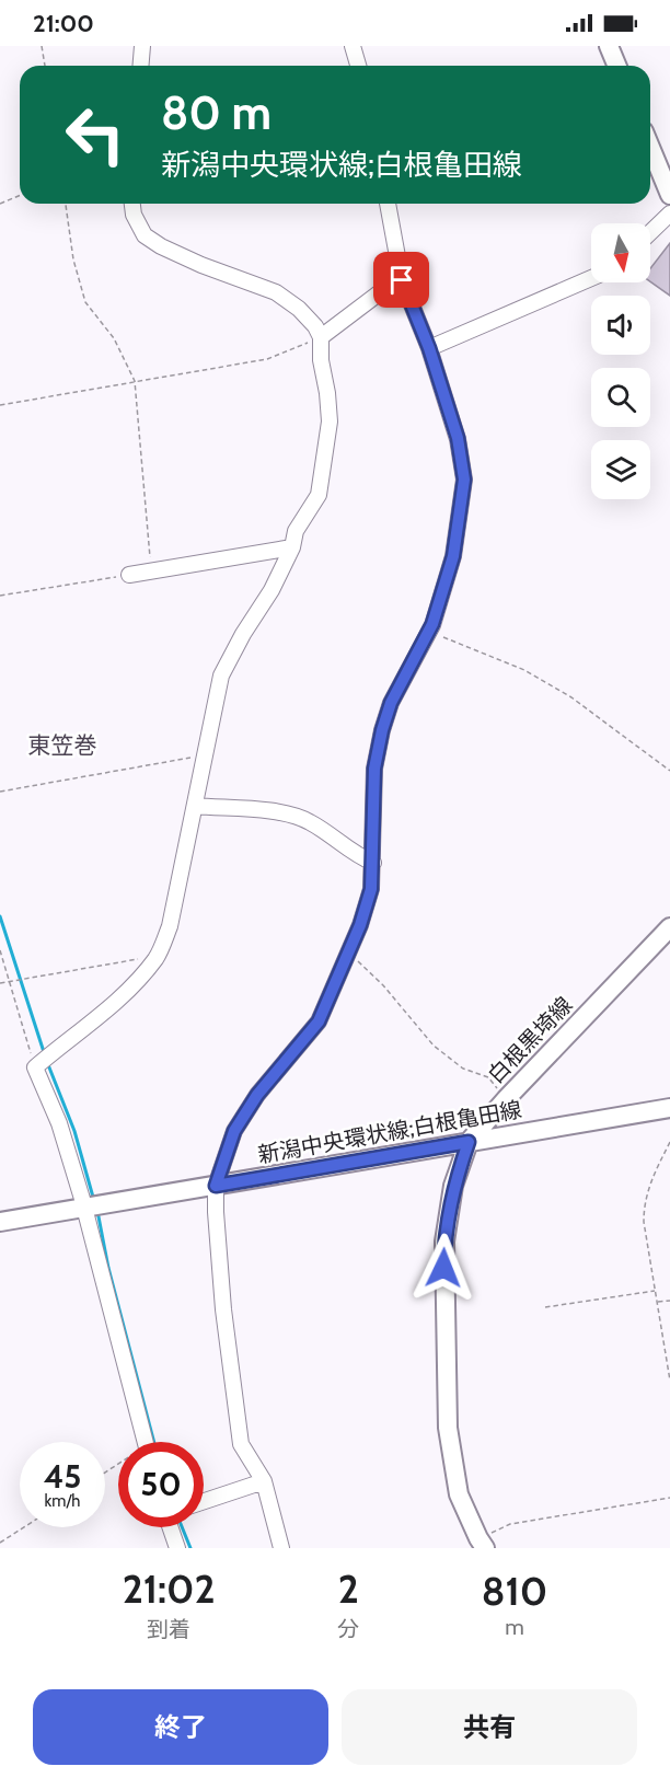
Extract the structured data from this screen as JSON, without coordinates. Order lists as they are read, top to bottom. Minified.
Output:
{"streets":{"main road":["白根黒埼線","新潟中央環状線;白根亀田線"]},"crossings":[["白根黒埼線","新潟中央環状線;白根亀田線"]],"districts":["東笠巻"],"north":"bottom","page":{"status":"21:00","turn":["80 m","新潟中央環状線;白根亀田線"],"speed":"45 km/h","limit":"50","eta":["21:02","到着","2","分","810","m"],"buttons":["終了","共有"]}}
